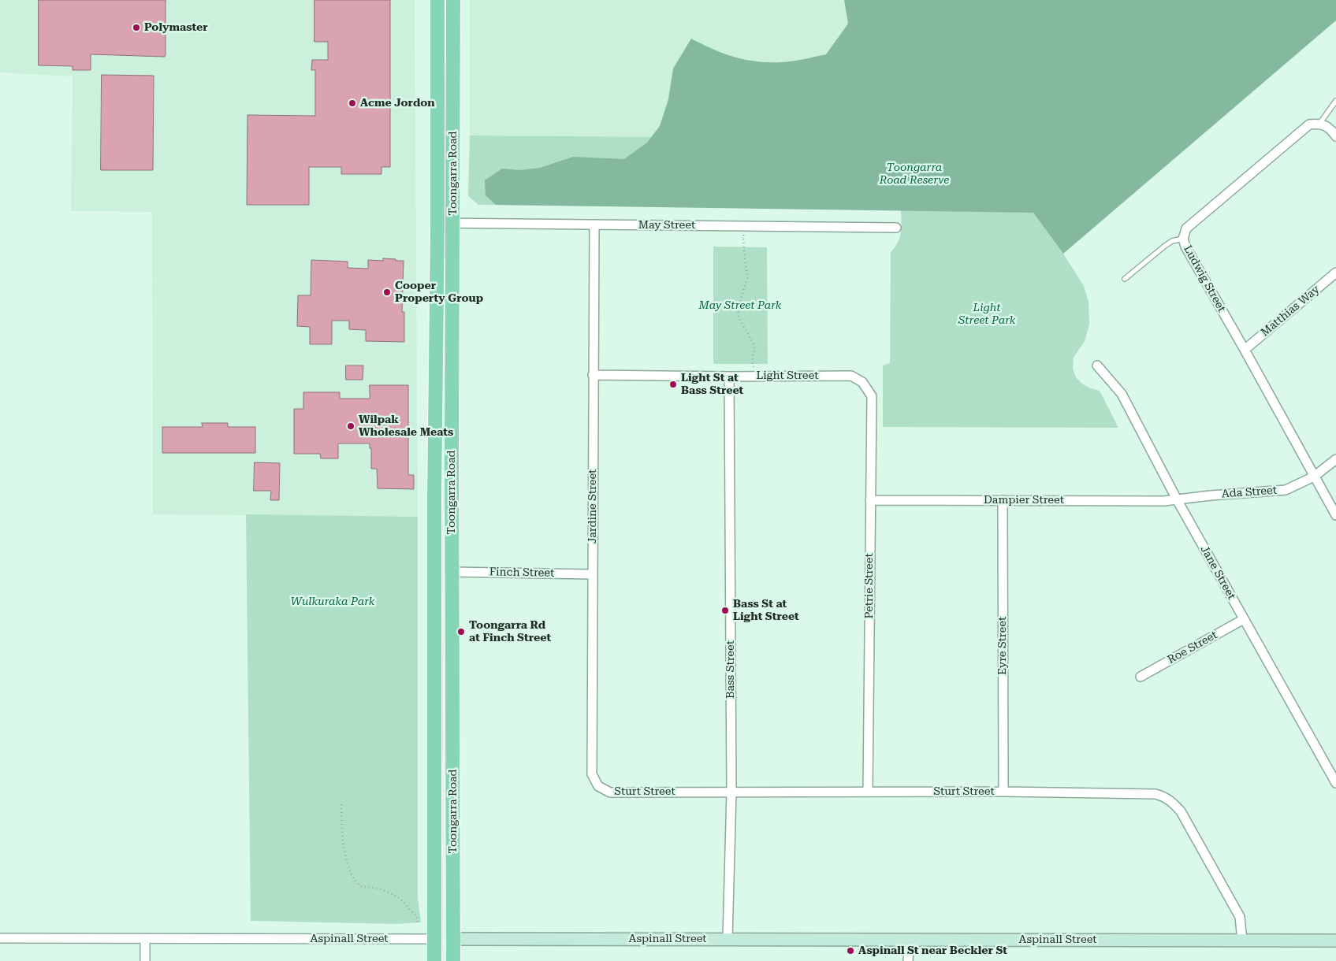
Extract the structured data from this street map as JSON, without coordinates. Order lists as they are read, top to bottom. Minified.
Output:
{"streets":{"main road":["Toongarra Road","Aspinall Street"],"street":["May Street","Ludwig Street","Matthias Way","Light Street","Ada Street","Dampier Street","Jardine Street","Finch Street","Jane Street","Petrie Street","Eyre Street","Roe Street","Bass Street","Sturt Street"]},"crossings":[["Toongarra Road","May Street"],["Toongarra Road","Finch Street"],["Toongarra Road","Aspinall Street"],["May Street","Jardine Street"],["Ludwig Street","Matthias Way"],["Ludwig Street","Ada Street"],["Light Street","Jardine Street"],["Light Street","Petrie Street"],["Light Street","Bass Street"],["Ada Street","Dampier Street"],["Ada Street","Jane Street"],["Dampier Street","Jane Street"],["Dampier Street","Petrie Street"],["Dampier Street","Eyre Street"],["Jardine Street","Finch Street"],["Jardine Street","Sturt Street"],["Jane Street","Roe Street"],["Petrie Street","Sturt Street"],["Eyre Street","Sturt Street"],["Bass Street","Sturt Street"],["Bass Street","Aspinall Street"],["Sturt Street","Aspinall Street"]],"parks":["Toongarra Road Reserve","May Street Park","Light Street Park","Wulkuraka Park"],"places":["Polymaster","Acme Jordon","Cooper Property Group","Light St at Bass Street","Wilpak Wholesale Meats","Bass St at Light Street","Toongarra Rd at Finch Street","Aspinall St near Beckler St"]}
